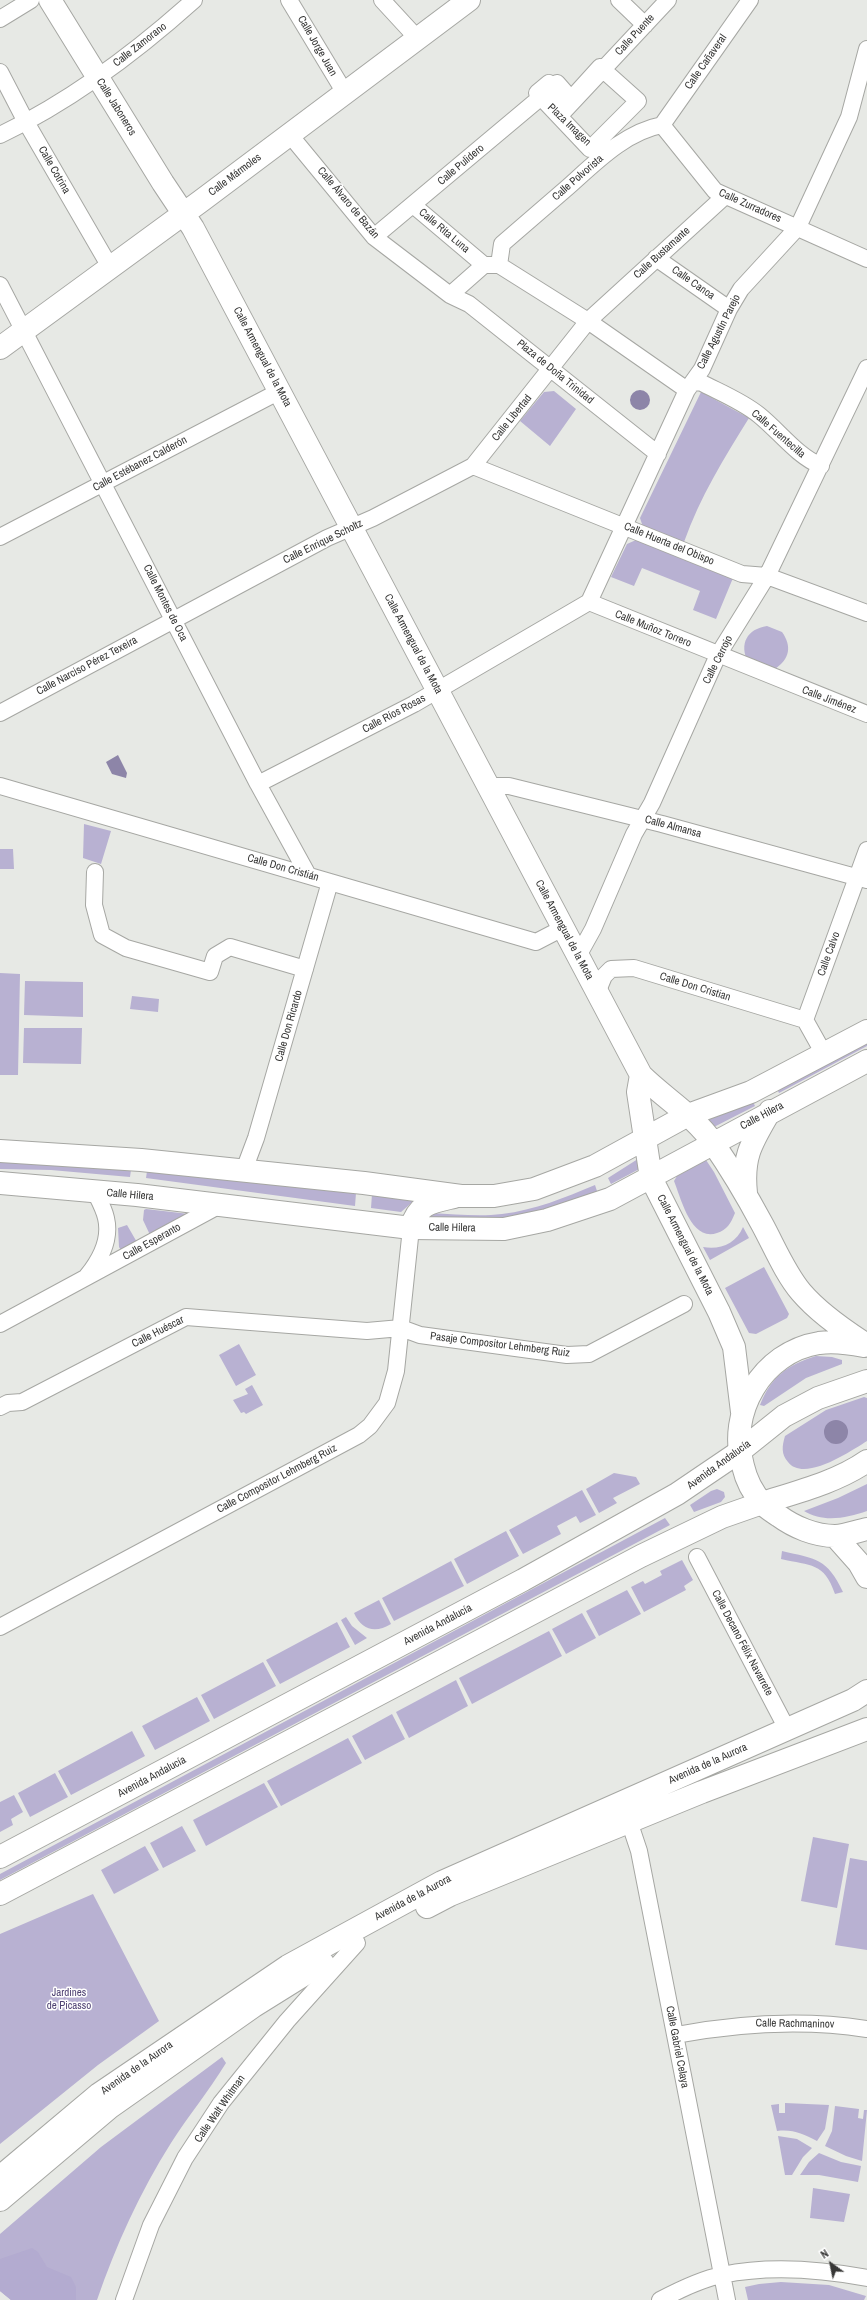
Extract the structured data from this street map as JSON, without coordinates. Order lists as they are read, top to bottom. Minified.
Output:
{"streets":{"main road":["Calle Jaboneros","Calle Mármoles","Calle Armengual de la Mota","Calle Hilera","Avenida Andalucía","Avenida de la Aurora"],"street":["Calle Puente","Calle Zamorano","Calle Jorge Juan","Calle Cañaveral","Plaza Imagen","Calle Pulidero","Calle Cotrina","Calle Polvorista","Calle Álvaro de Bazán","Calle Zurradores","Calle Rita Luna","Calle Bustamante","Calle Canoa","Calle Agustín Parejo","Plaza de Doña Trinidad","Calle Libertad","Calle Fuentecilla","Calle Estébanez Calderón","Calle Enrique Scholtz","Calle Huerta del Obispo","Calle Montes de Oca","Calle Muñoz Torrero","Calle Cerrojo","Calle Narciso Pérez Texeira","Calle Jiménez","Calle Ríos Rosas","Calle Almansa","Calle Don Cristián","Calle Calvo","Calle Don Cristian","Calle Don Ricardo","Calle Esperanto","Calle Huéscar","Pasaje Compositor Lehmberg Ruiz","Calle Compositor Lehmberg Ruiz","Calle Decano Félix Navarrete","Calle Rachmaninov","Calle Gabriel Celaya","Calle Walt Whitman"]},"crossings":[["Calle Puente","Plaza Imagen"],["Calle Puente","Calle Pulidero"],["Calle Zamorano","Calle Jaboneros"],["Calle Zamorano","Calle Cotrina"],["Calle Jorge Juan","Calle Mármoles"],["Calle Cañaveral","Calle Polvorista"],["Calle Cañaveral","Calle Zurradores"],["Calle Jaboneros","Calle Mármoles"],["Calle Jaboneros","Calle Armengual de la Mota"],["Plaza Imagen","Calle Pulidero"],["Calle Pulidero","Calle Álvaro de Bazán"],["Calle Pulidero","Calle Rita Luna"],["Calle Cotrina","Calle Mármoles"],["Calle Mármoles","Calle Álvaro de Bazán"],["Calle Mármoles","Calle Armengual de la Mota"],["Calle Mármoles","Calle Montes de Oca"],["Calle Polvorista","Calle Zurradores"],["Calle Polvorista","Calle Rita Luna"],["Calle Álvaro de Bazán","Plaza de Doña Trinidad"],["Calle Zurradores","Calle Bustamante"],["Calle Zurradores","Calle Agustín Parejo"],["Calle Rita Luna","Calle Bustamante"],["Calle Rita Luna","Calle Agustín Parejo"],["Calle Rita Luna","Calle Fuentecilla"],["Calle Bustamante","Calle Canoa"],["Calle Bustamante","Plaza de Doña Trinidad"],["Calle Bustamante","Calle Libertad"],["Calle Canoa","Calle Agustín Parejo"],["Calle Agustín Parejo","Plaza de Doña Trinidad"],["Calle Agustín Parejo","Calle Fuentecilla"],["Calle Agustín Parejo","Calle Huerta del Obispo"],["Calle Agustín Parejo","Calle Muñoz Torrero"],["Calle Agustín Parejo","Calle Ríos Rosas"],["Calle Armengual de la Mota","Calle Estébanez Calderón"],["Calle Armengual de la Mota","Calle Enrique Scholtz"],["Calle Armengual de la Mota","Calle Cerrojo"],["Calle Armengual de la Mota","Calle Ríos Rosas"],["Calle Armengual de la Mota","Calle Almansa"],["Calle Armengual de la Mota","Calle Don Cristián"],["Calle Armengual de la Mota","Calle Don Cristian"],["Calle Armengual de la Mota","Calle Hilera"],["Plaza de Doña Trinidad","Calle Libertad"],["Calle Libertad","Calle Enrique Scholtz"],["Calle Libertad","Calle Huerta del Obispo"],["Calle Fuentecilla","Calle Cerrojo"],["Calle Estébanez Calderón","Calle Montes de Oca"],["Calle Enrique Scholtz","Calle Huerta del Obispo"],["Calle Enrique Scholtz","Calle Montes de Oca"],["Calle Enrique Scholtz","Calle Narciso Pérez Texeira"],["Calle Huerta del Obispo","Calle Cerrojo"],["Calle Montes de Oca","Calle Narciso Pérez Texeira"],["Calle Montes de Oca","Calle Ríos Rosas"],["Calle Montes de Oca","Calle Don Cristián"],["Calle Muñoz Torrero","Calle Cerrojo"],["Calle Muñoz Torrero","Calle Jiménez"],["Calle Muñoz Torrero","Calle Ríos Rosas"],["Calle Cerrojo","Calle Almansa"],["Calle Almansa","Calle Calvo"],["Calle Don Cristián","Calle Don Ricardo"],["Calle Calvo","Calle Don Cristian"],["Calle Hilera","Calle Esperanto"],["Calle Hilera","Calle Compositor Lehmberg Ruiz"],["Calle Huéscar","Pasaje Compositor Lehmberg Ruiz"],["Calle Huéscar","Calle Compositor Lehmberg Ruiz"],["Pasaje Compositor Lehmberg Ruiz","Calle Compositor Lehmberg Ruiz"],["Calle Decano Félix Navarrete","Avenida de la Aurora"],["Avenida de la Aurora","Calle Gabriel Celaya"],["Avenida de la Aurora","Calle Walt Whitman"],["Calle Rachmaninov","Calle Gabriel Celaya"]],"parks":["Jardines de Picasso"],"north":"top left"}
